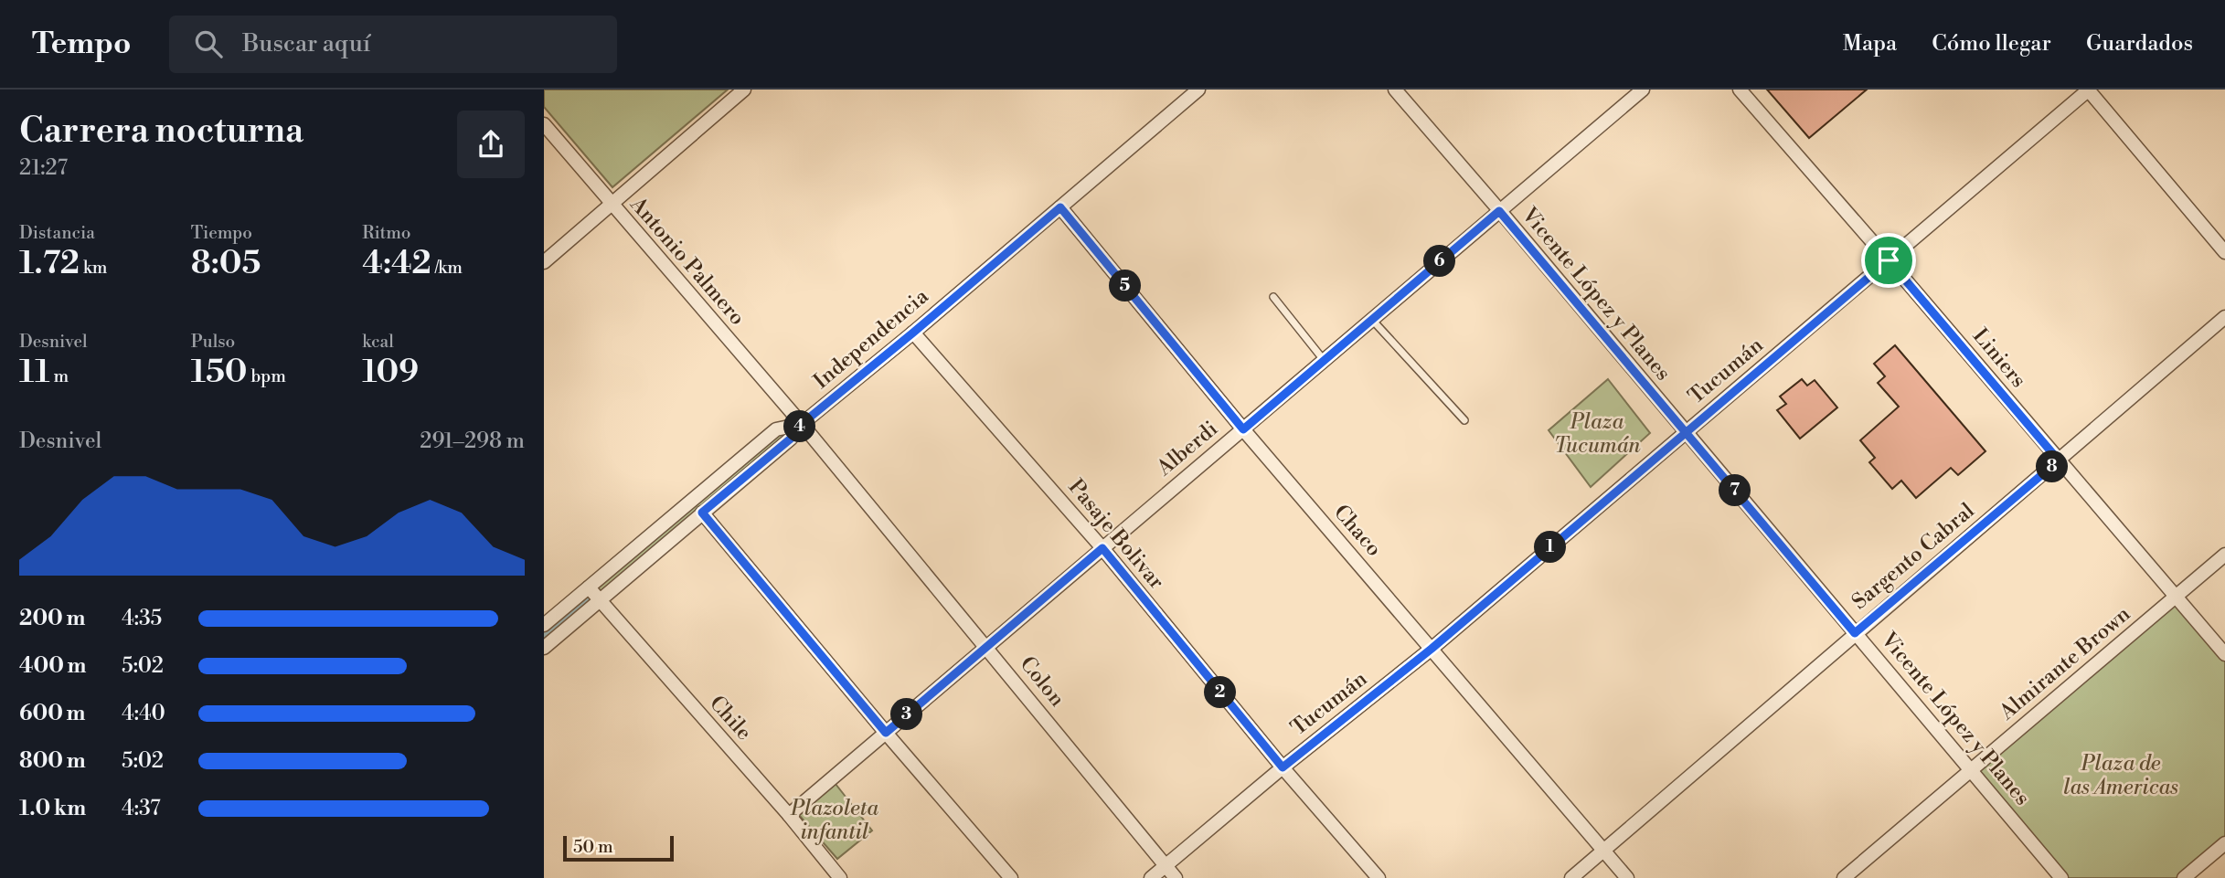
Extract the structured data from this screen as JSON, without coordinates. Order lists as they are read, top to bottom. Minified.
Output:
{"streets":{"street":["Antonio Palmero","Vicente López y Planes","Independencia","Liniers","Tucumán","Alberdi","Chaco","Pasaje Bolivar","Sargento Cabral","Almirante Brown","Colon","Chile"]},"crossings":[["Antonio Palmero","Independencia"],["Antonio Palmero","Colon"],["Vicente López y Planes","Tucumán"],["Vicente López y Planes","Alberdi"],["Vicente López y Planes","Sargento Cabral"],["Vicente López y Planes","Almirante Brown"],["Independencia","Chaco"],["Independencia","Pasaje Bolivar"],["Independencia","Colon"],["Independencia","Chile"],["Liniers","Tucumán"],["Liniers","Sargento Cabral"],["Liniers","Almirante Brown"],["Tucumán","Chaco"],["Tucumán","Pasaje Bolivar"],["Tucumán","Colon"],["Alberdi","Chaco"],["Alberdi","Pasaje Bolivar"],["Alberdi","Colon"],["Alberdi","Chile"],["Chaco","Sargento Cabral"]],"parks":["Plaza Tucumán","Plaza de las Americas","Plazoleta infantil"],"scale_bar":"50 m","page":{"header":"Tempo","search":"Buscar aquí","nav":["Mapa","Cómo llegar","Guardados"],"heading":["Carrera nocturna","21:27"],"stats":[["Distancia","1.72 km"],["Tiempo","8:05"],["Ritmo","4:42 /km"],["Desnivel","11 m"],["Pulso","150 bpm"],["kcal","109"]],"pins":["6","5","4","8","7","1","2","3"],"chart":["Desnivel","291–298 m"],"list":[{"name":"200 m","note":"4:35"},{"name":"400 m","note":"5:02"},{"name":"600 m","note":"4:40"},{"name":"800 m","note":"5:02"},{"name":"1.0 km","note":"4:37"}],"scale":"50 m"}}
